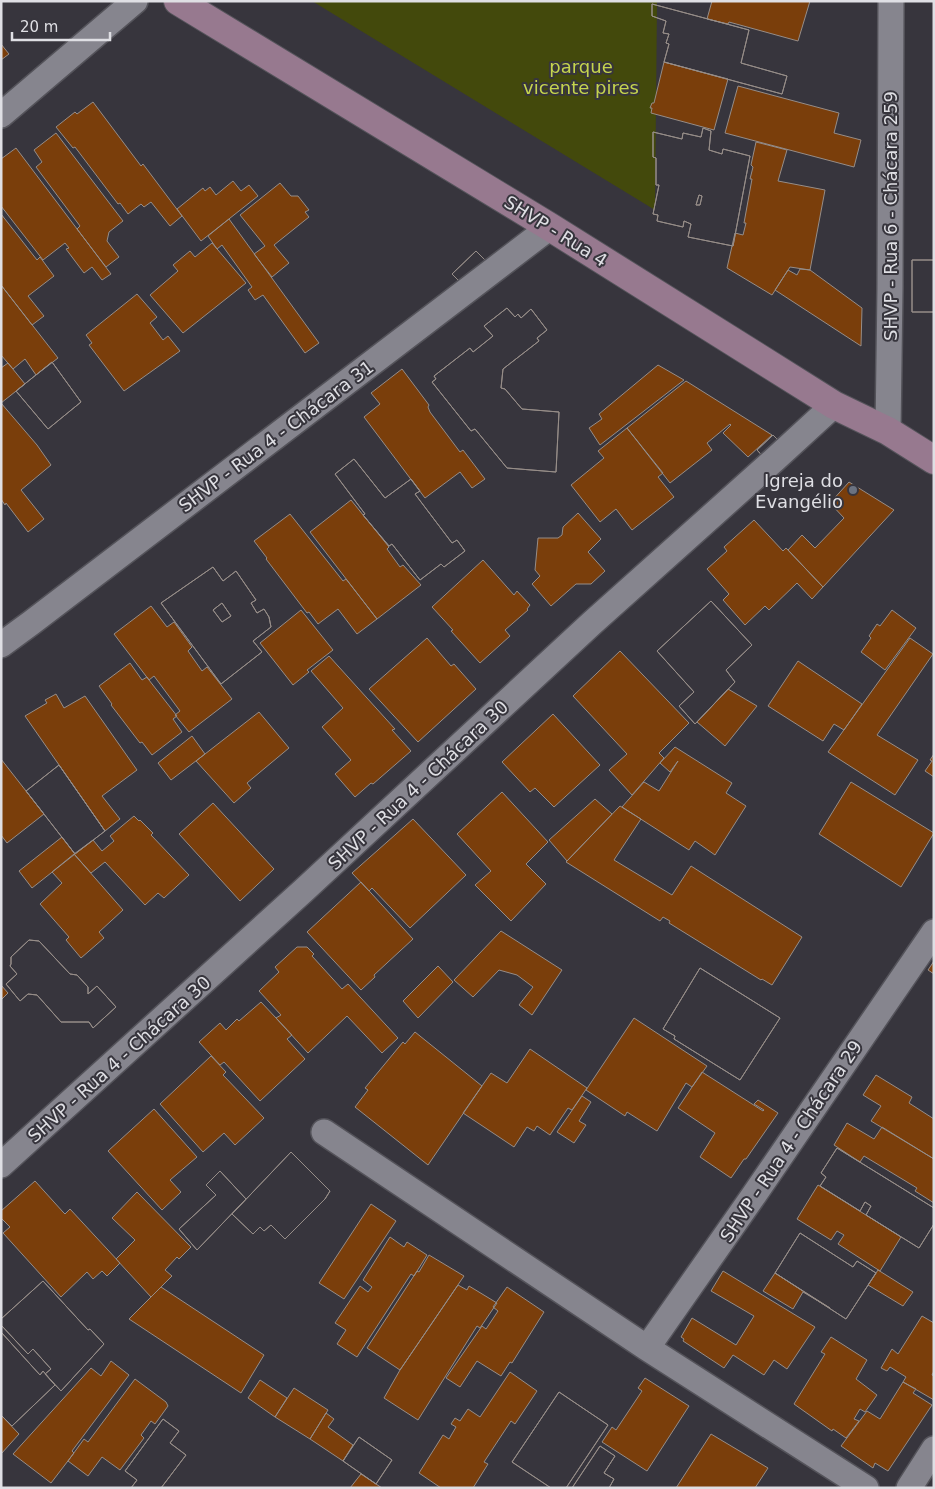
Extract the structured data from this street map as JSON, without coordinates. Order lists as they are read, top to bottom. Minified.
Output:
{"streets":{"street":["SHVP - Rua 6 - Chácara 259","SHVP - Rua 4","SHVP - Rua 4 - Chácara 31","SHVP - Rua 4 - Chácara 30","SHVP - Rua 4 - Chácara 29"]},"crossings":[["SHVP - Rua 6 - Chácara 259","SHVP - Rua 4"],["SHVP - Rua 4","SHVP - Rua 4 - Chácara 31"],["SHVP - Rua 4","SHVP - Rua 4 - Chácara 30"]],"parks":["parque vicente pires"],"places":["Igreja do Evangélio"],"scale_bar":"20 m"}
